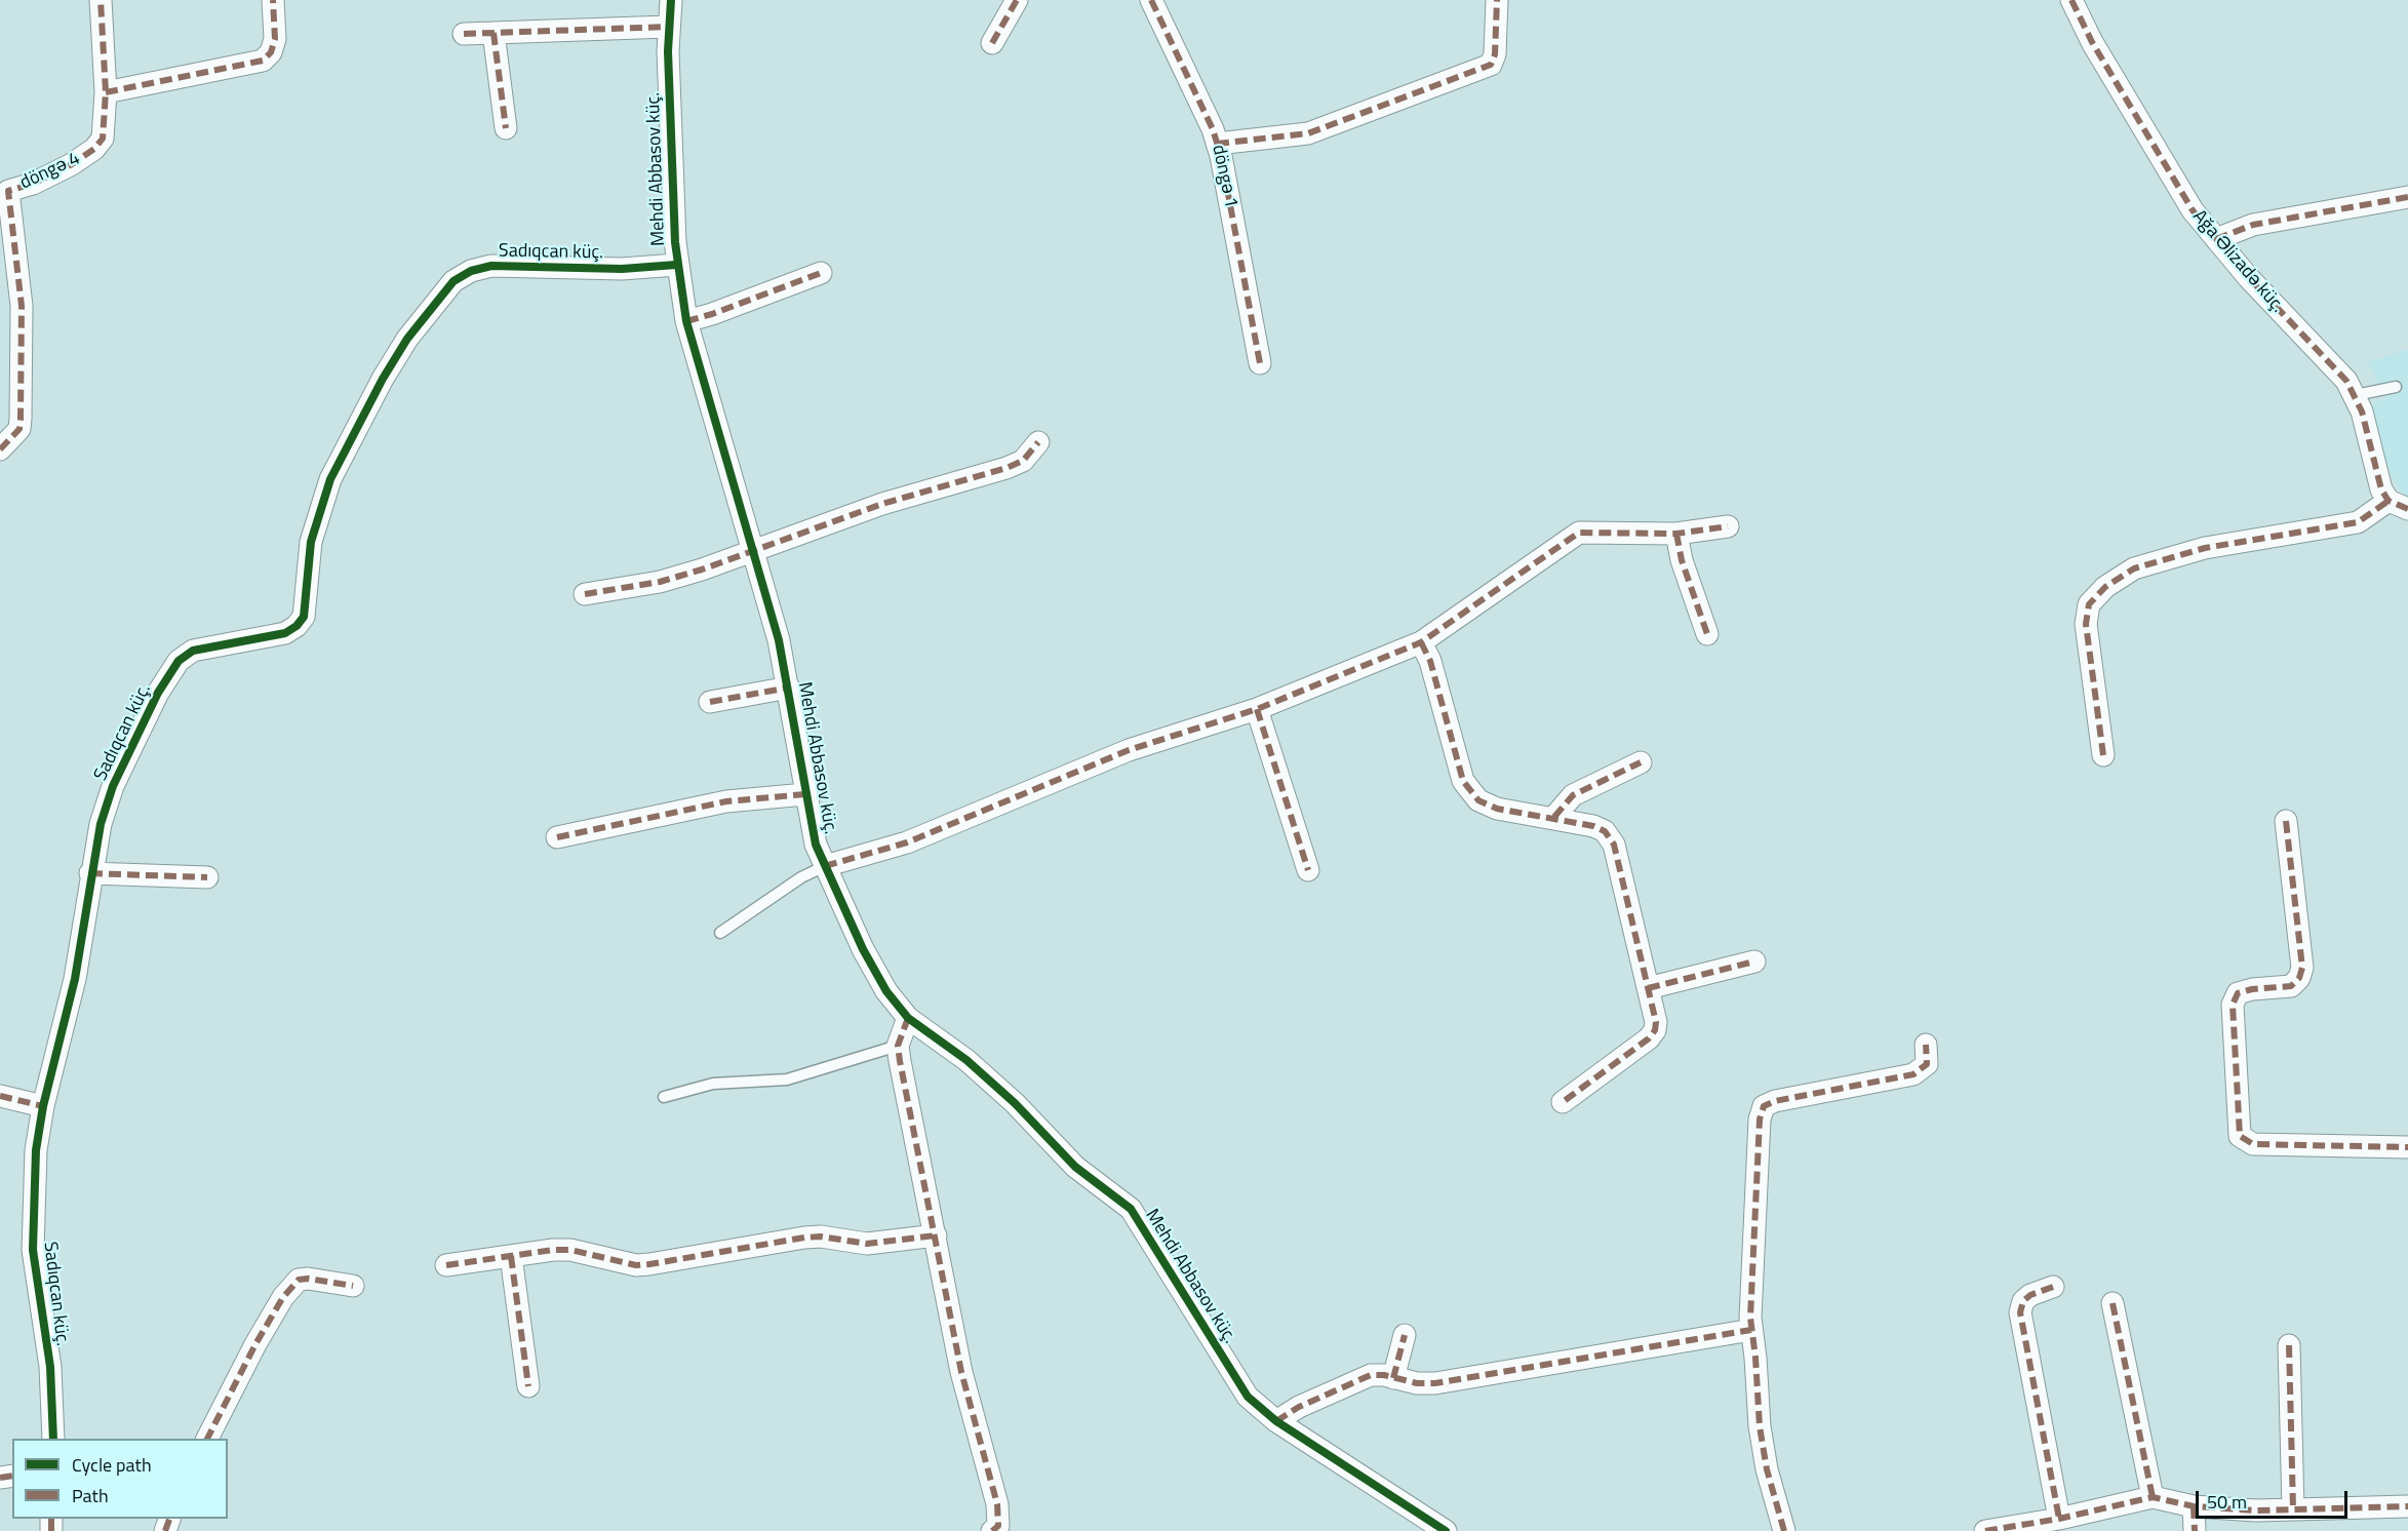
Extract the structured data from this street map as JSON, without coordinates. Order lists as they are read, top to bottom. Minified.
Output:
{"streets":{"street":["Mehdi Abbasov küç.","döngə 4","döngə 1","Sadıqcan küç.","Ağa Əlizadə küç."]},"crossings":[["Mehdi Abbasov küç.","Sadıqcan küç."]],"legend":["Cycle path","Path"],"scale_bar":"50 m"}
